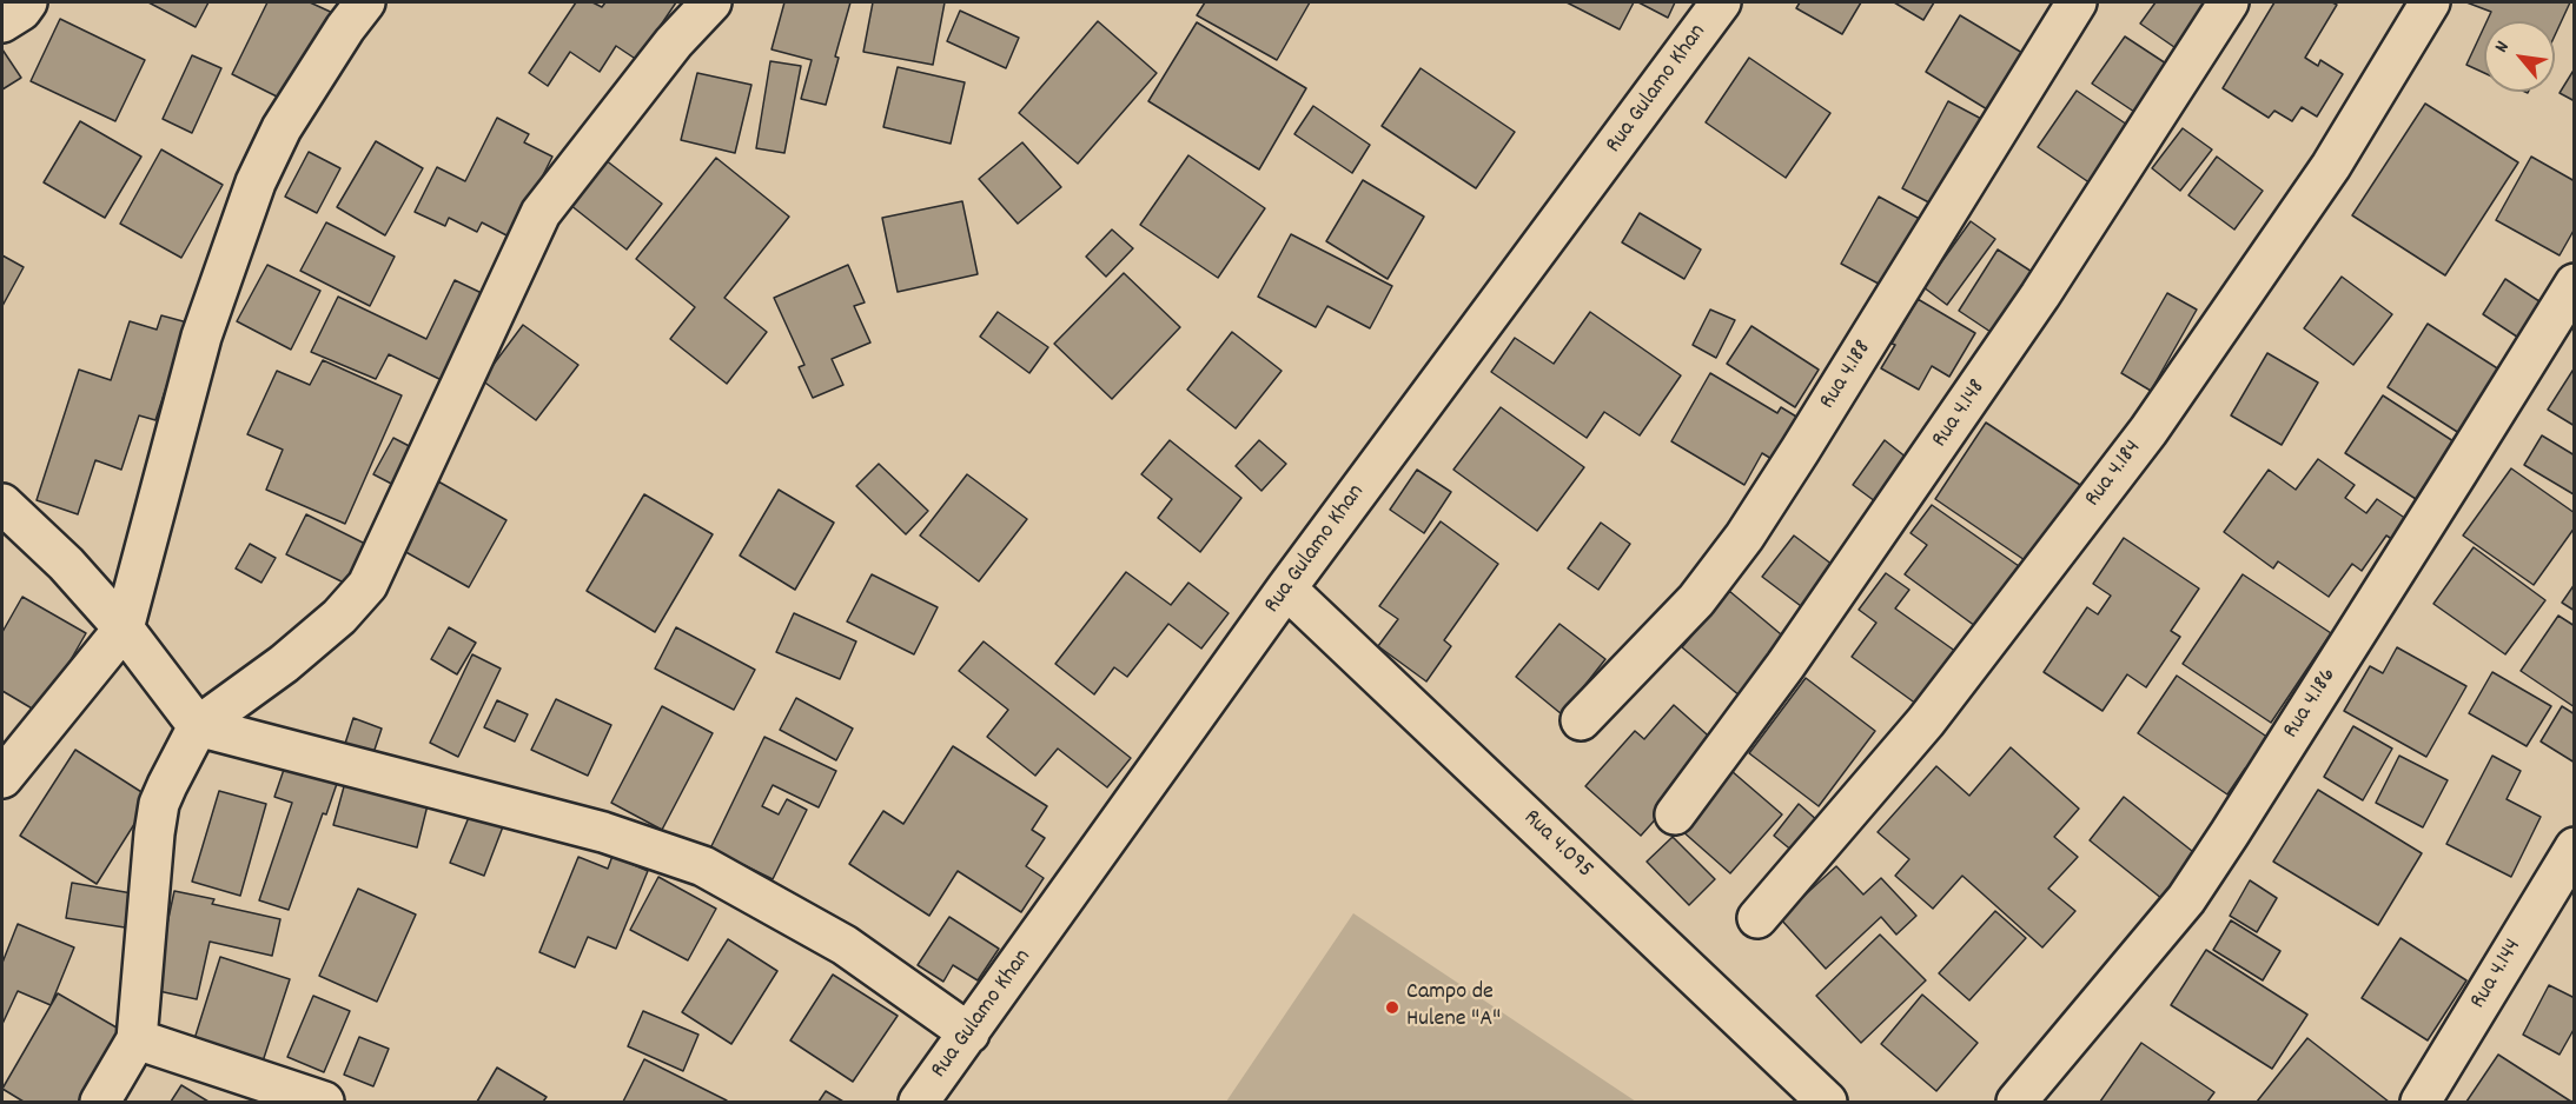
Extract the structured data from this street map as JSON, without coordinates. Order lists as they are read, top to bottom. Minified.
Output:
{"streets":{"street":["Rua Gulamo Khan","Rua 4.188","Rua 4.148","Rua 4.184","Rua 4.186","Rua 4.095","Rua 4.144"]},"crossings":[["Rua Gulamo Khan","Rua 4.095"]],"places":["Campo de Hulene \"A\""],"north":"top left"}
